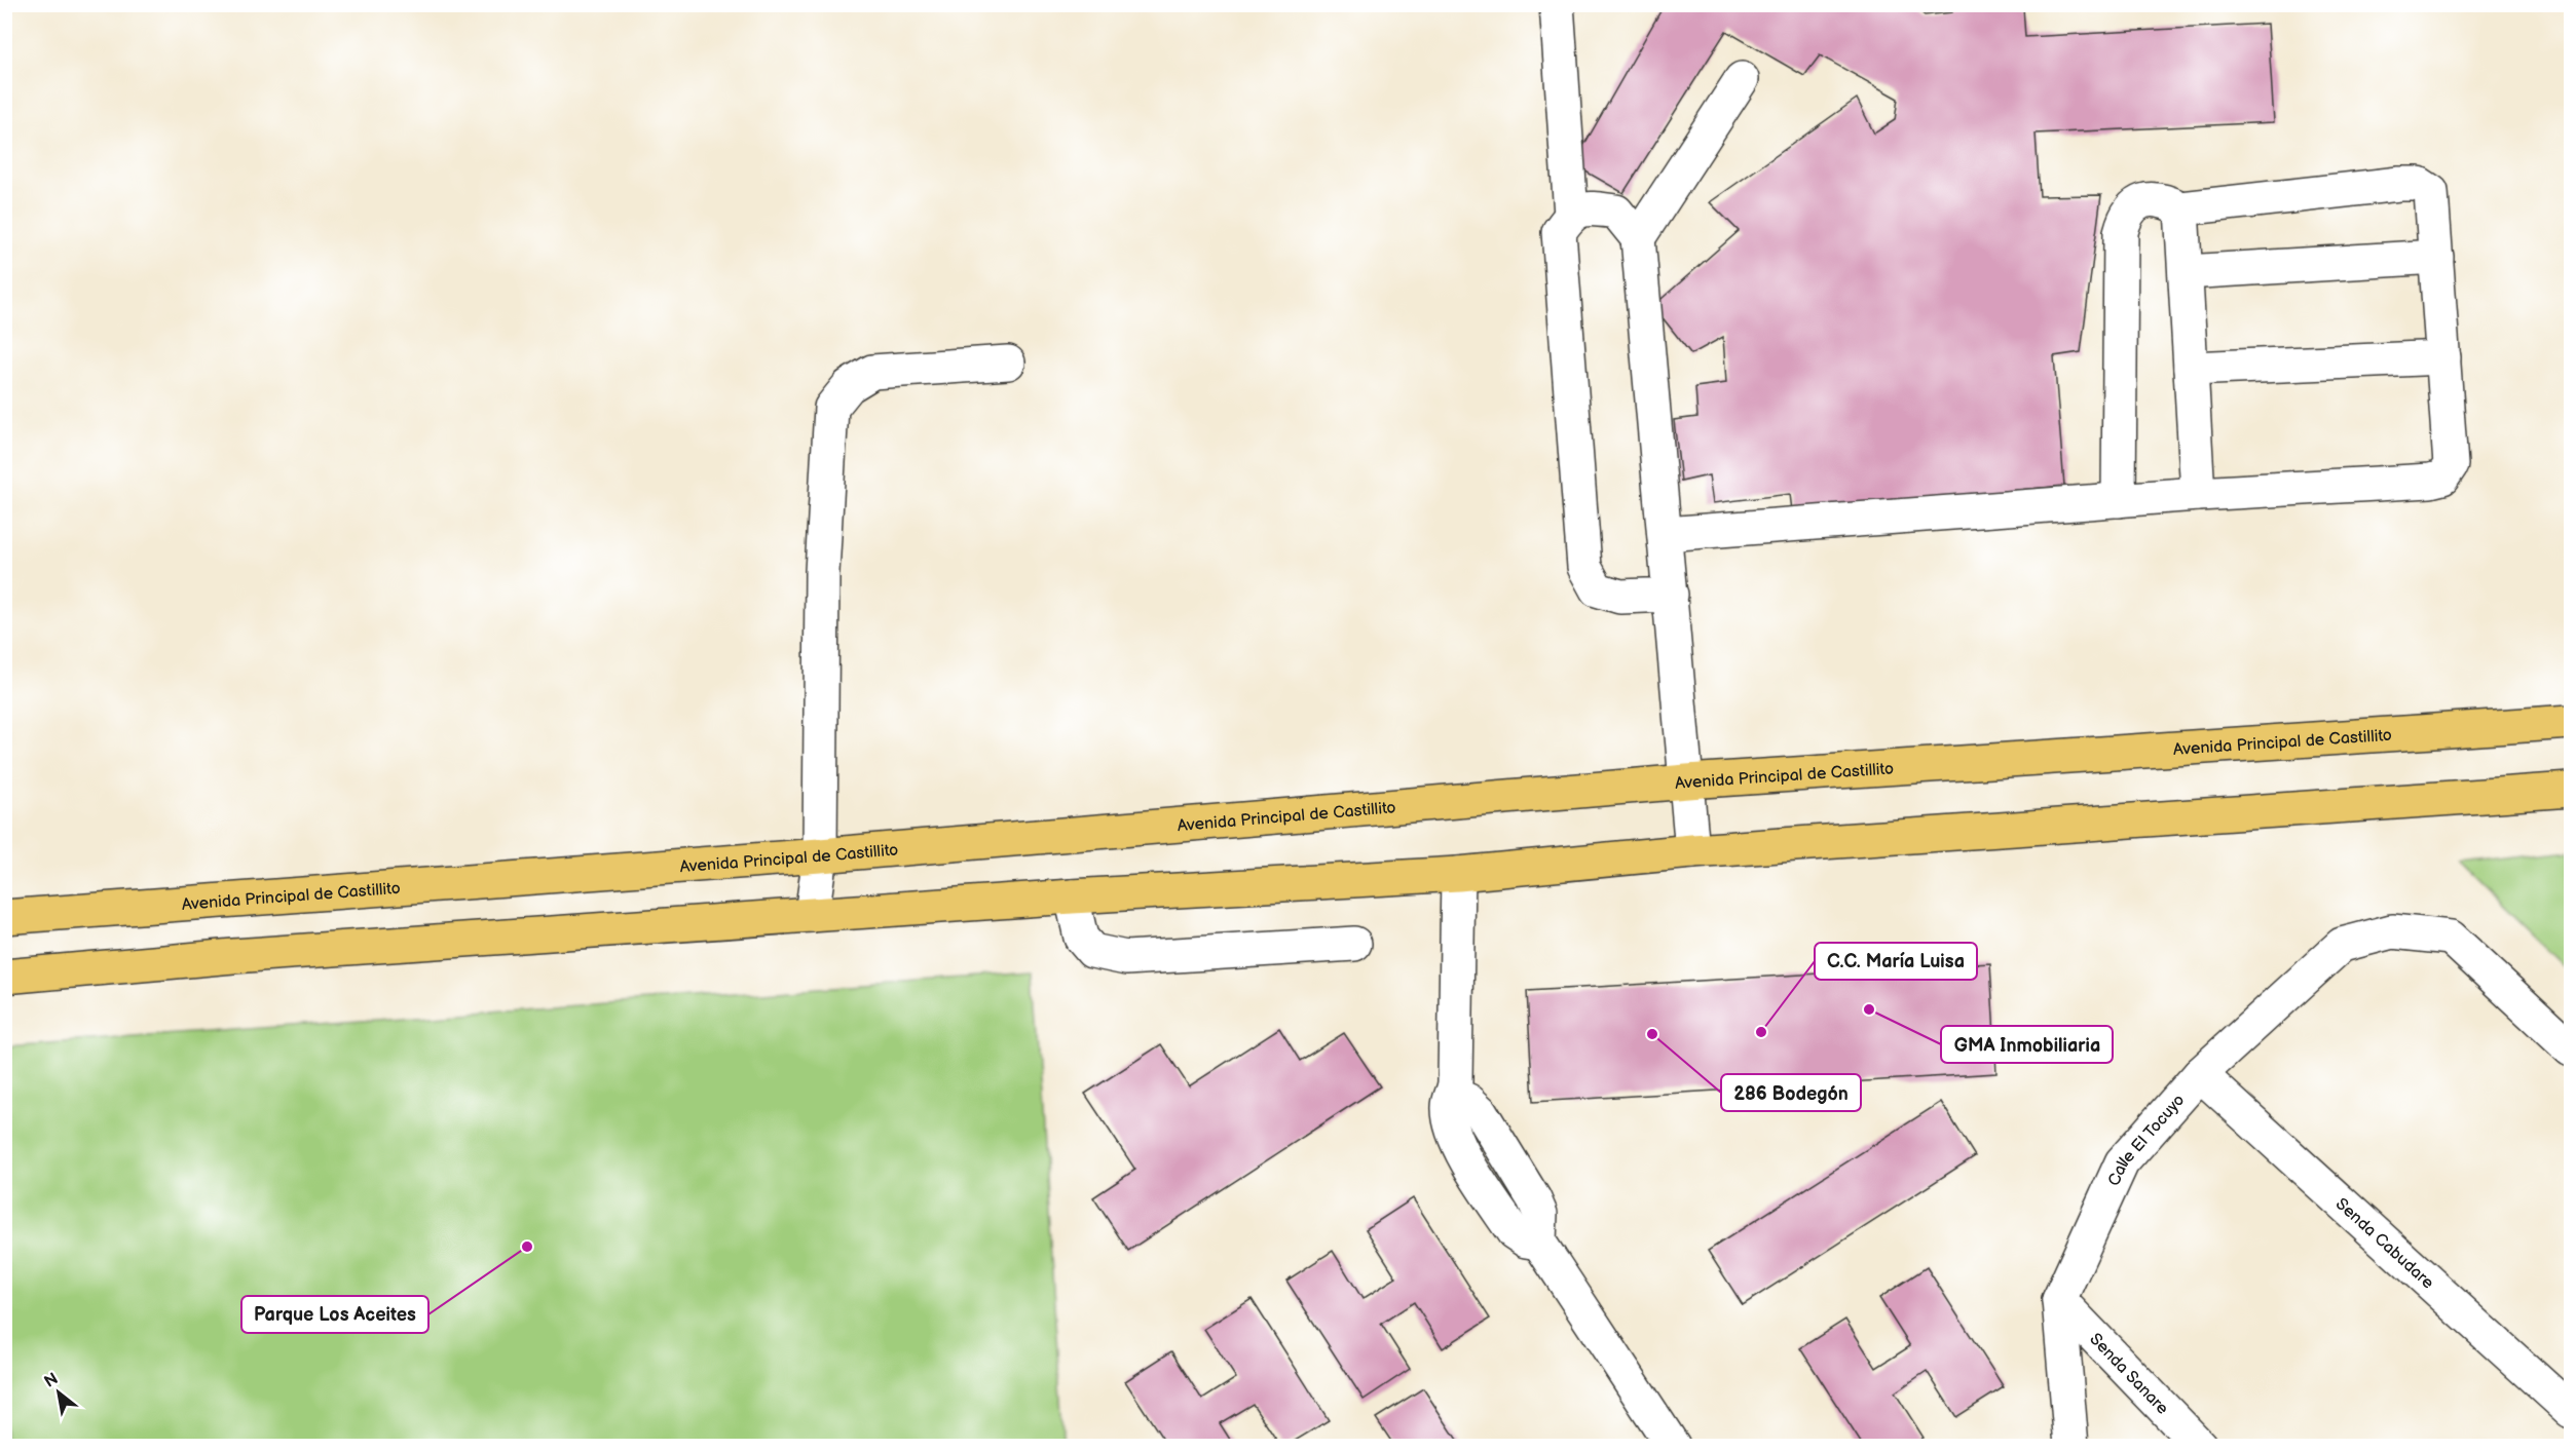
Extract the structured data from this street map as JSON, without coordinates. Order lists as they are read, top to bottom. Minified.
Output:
{"streets":{"main road":["Avenida Principal de Castillito"],"street":["Calle El Tocuyo","Senda Cabudare","Senda Sanare"]},"crossings":[["Calle El Tocuyo","Senda Cabudare"],["Calle El Tocuyo","Senda Sanare"]],"places":["GMA Inmobiliaria","C.C. María Luisa","286 Bodegón","Parque Los Aceites"],"north":"top left"}
